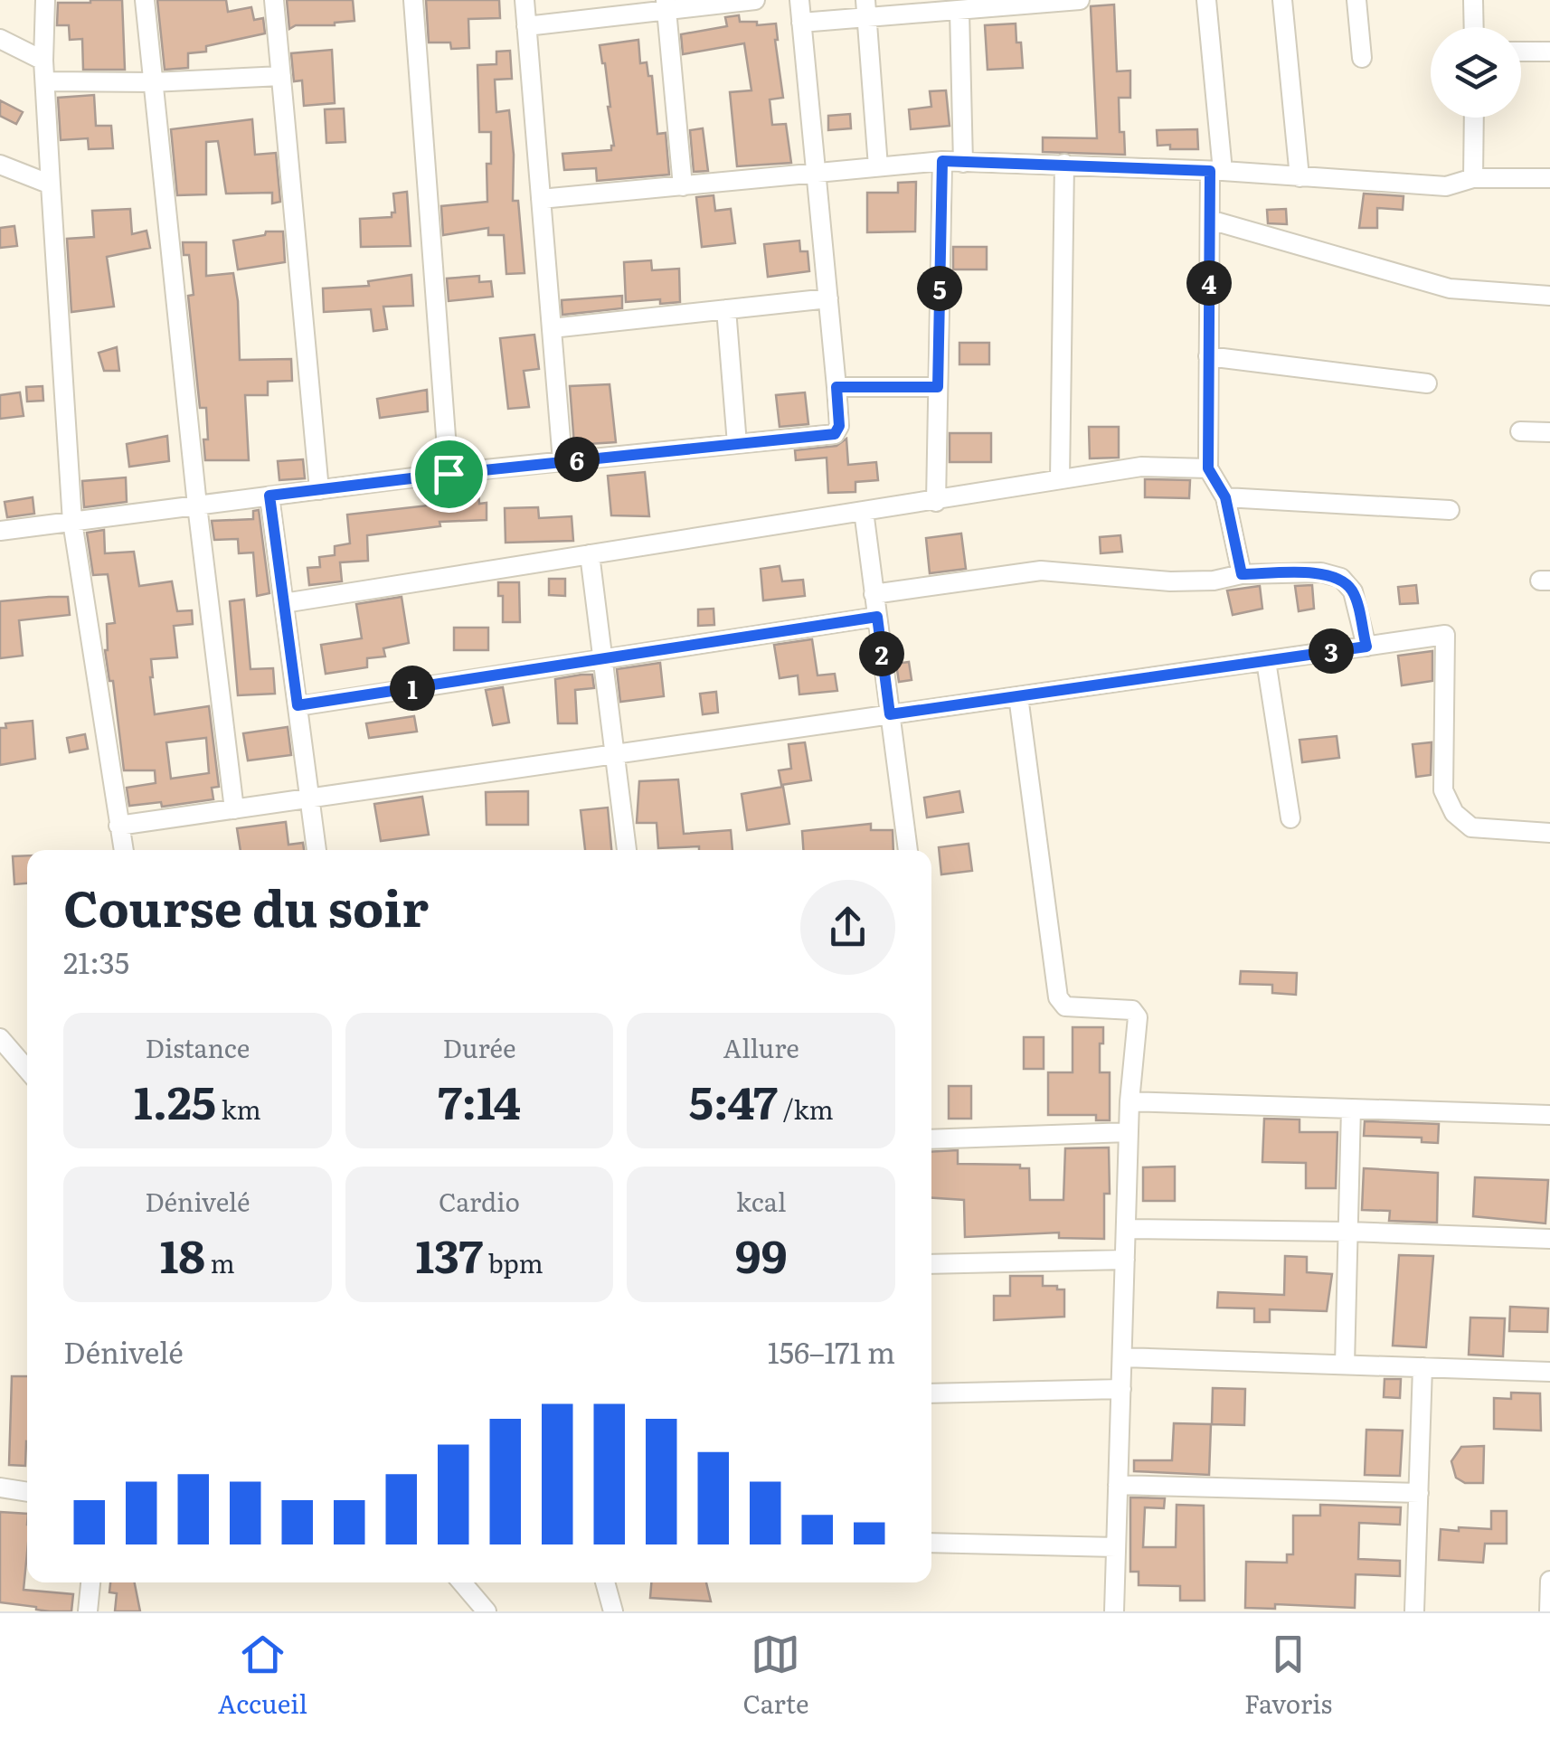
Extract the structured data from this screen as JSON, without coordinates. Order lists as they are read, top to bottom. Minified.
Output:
{"page":{"pins":["4","5","6","3","2","1"],"heading":["Course du soir","21:35"],"stats":[["Distance","1.25 km"],["Durée","7:14"],["Allure","5:47 /km"],["Dénivelé","18 m"],["Cardio","137 bpm"],["kcal","99"]],"chart":["Dénivelé","156–171 m"],"tabs":["Accueil","Carte","Favoris"]}}
